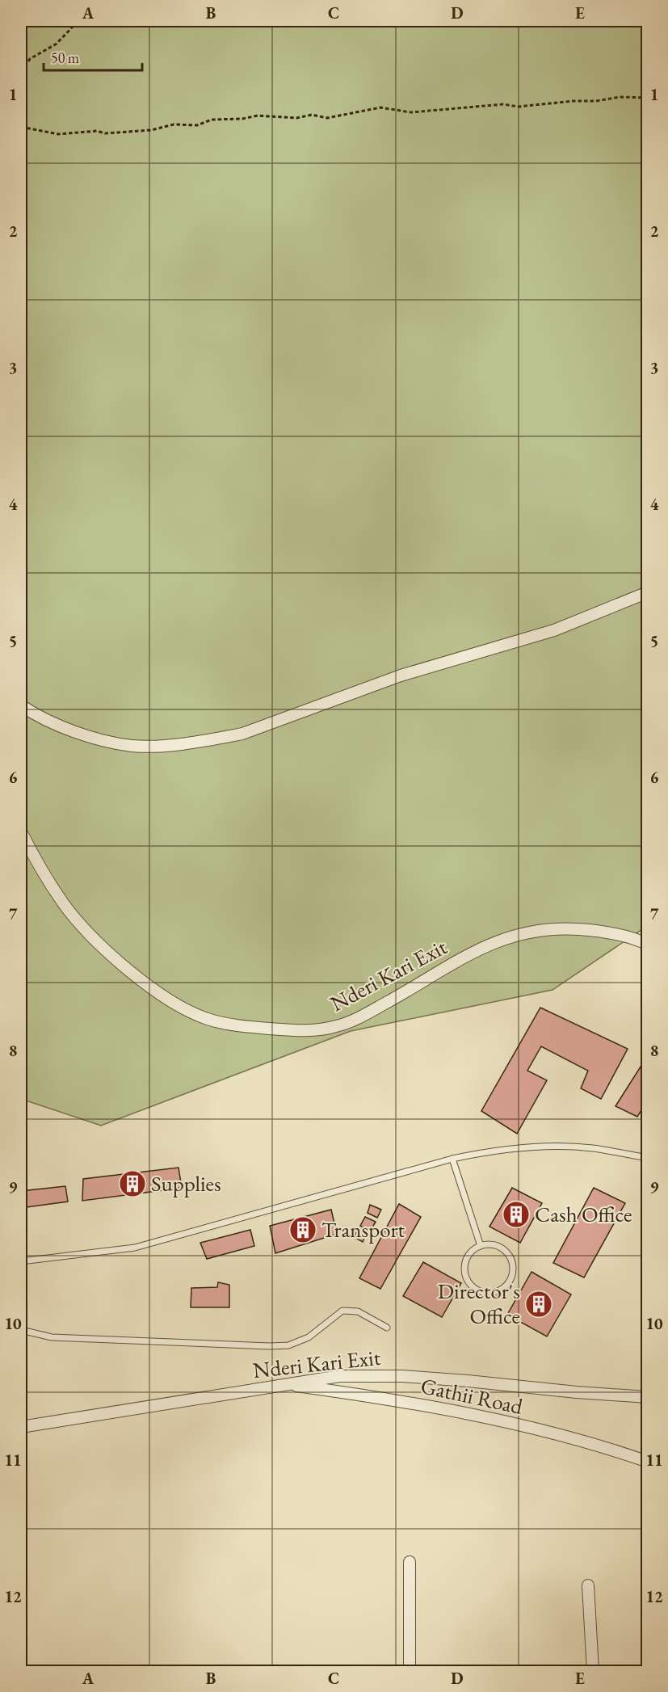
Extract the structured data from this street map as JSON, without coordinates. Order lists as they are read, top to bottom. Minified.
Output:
{"streets":{"street":["Nderi Kari Exit","Gathii Road"]},"crossings":[["Nderi Kari Exit","Gathii Road"]],"places":{"building":["Supplies","Cash Office","Transport","Director's Office"]},"scale_bar":"50 m","grid":{"columns":["A","B","C","D","E"],"rows":["1","2","3","4","5","6","7","8","9","10","11","12"]}}
